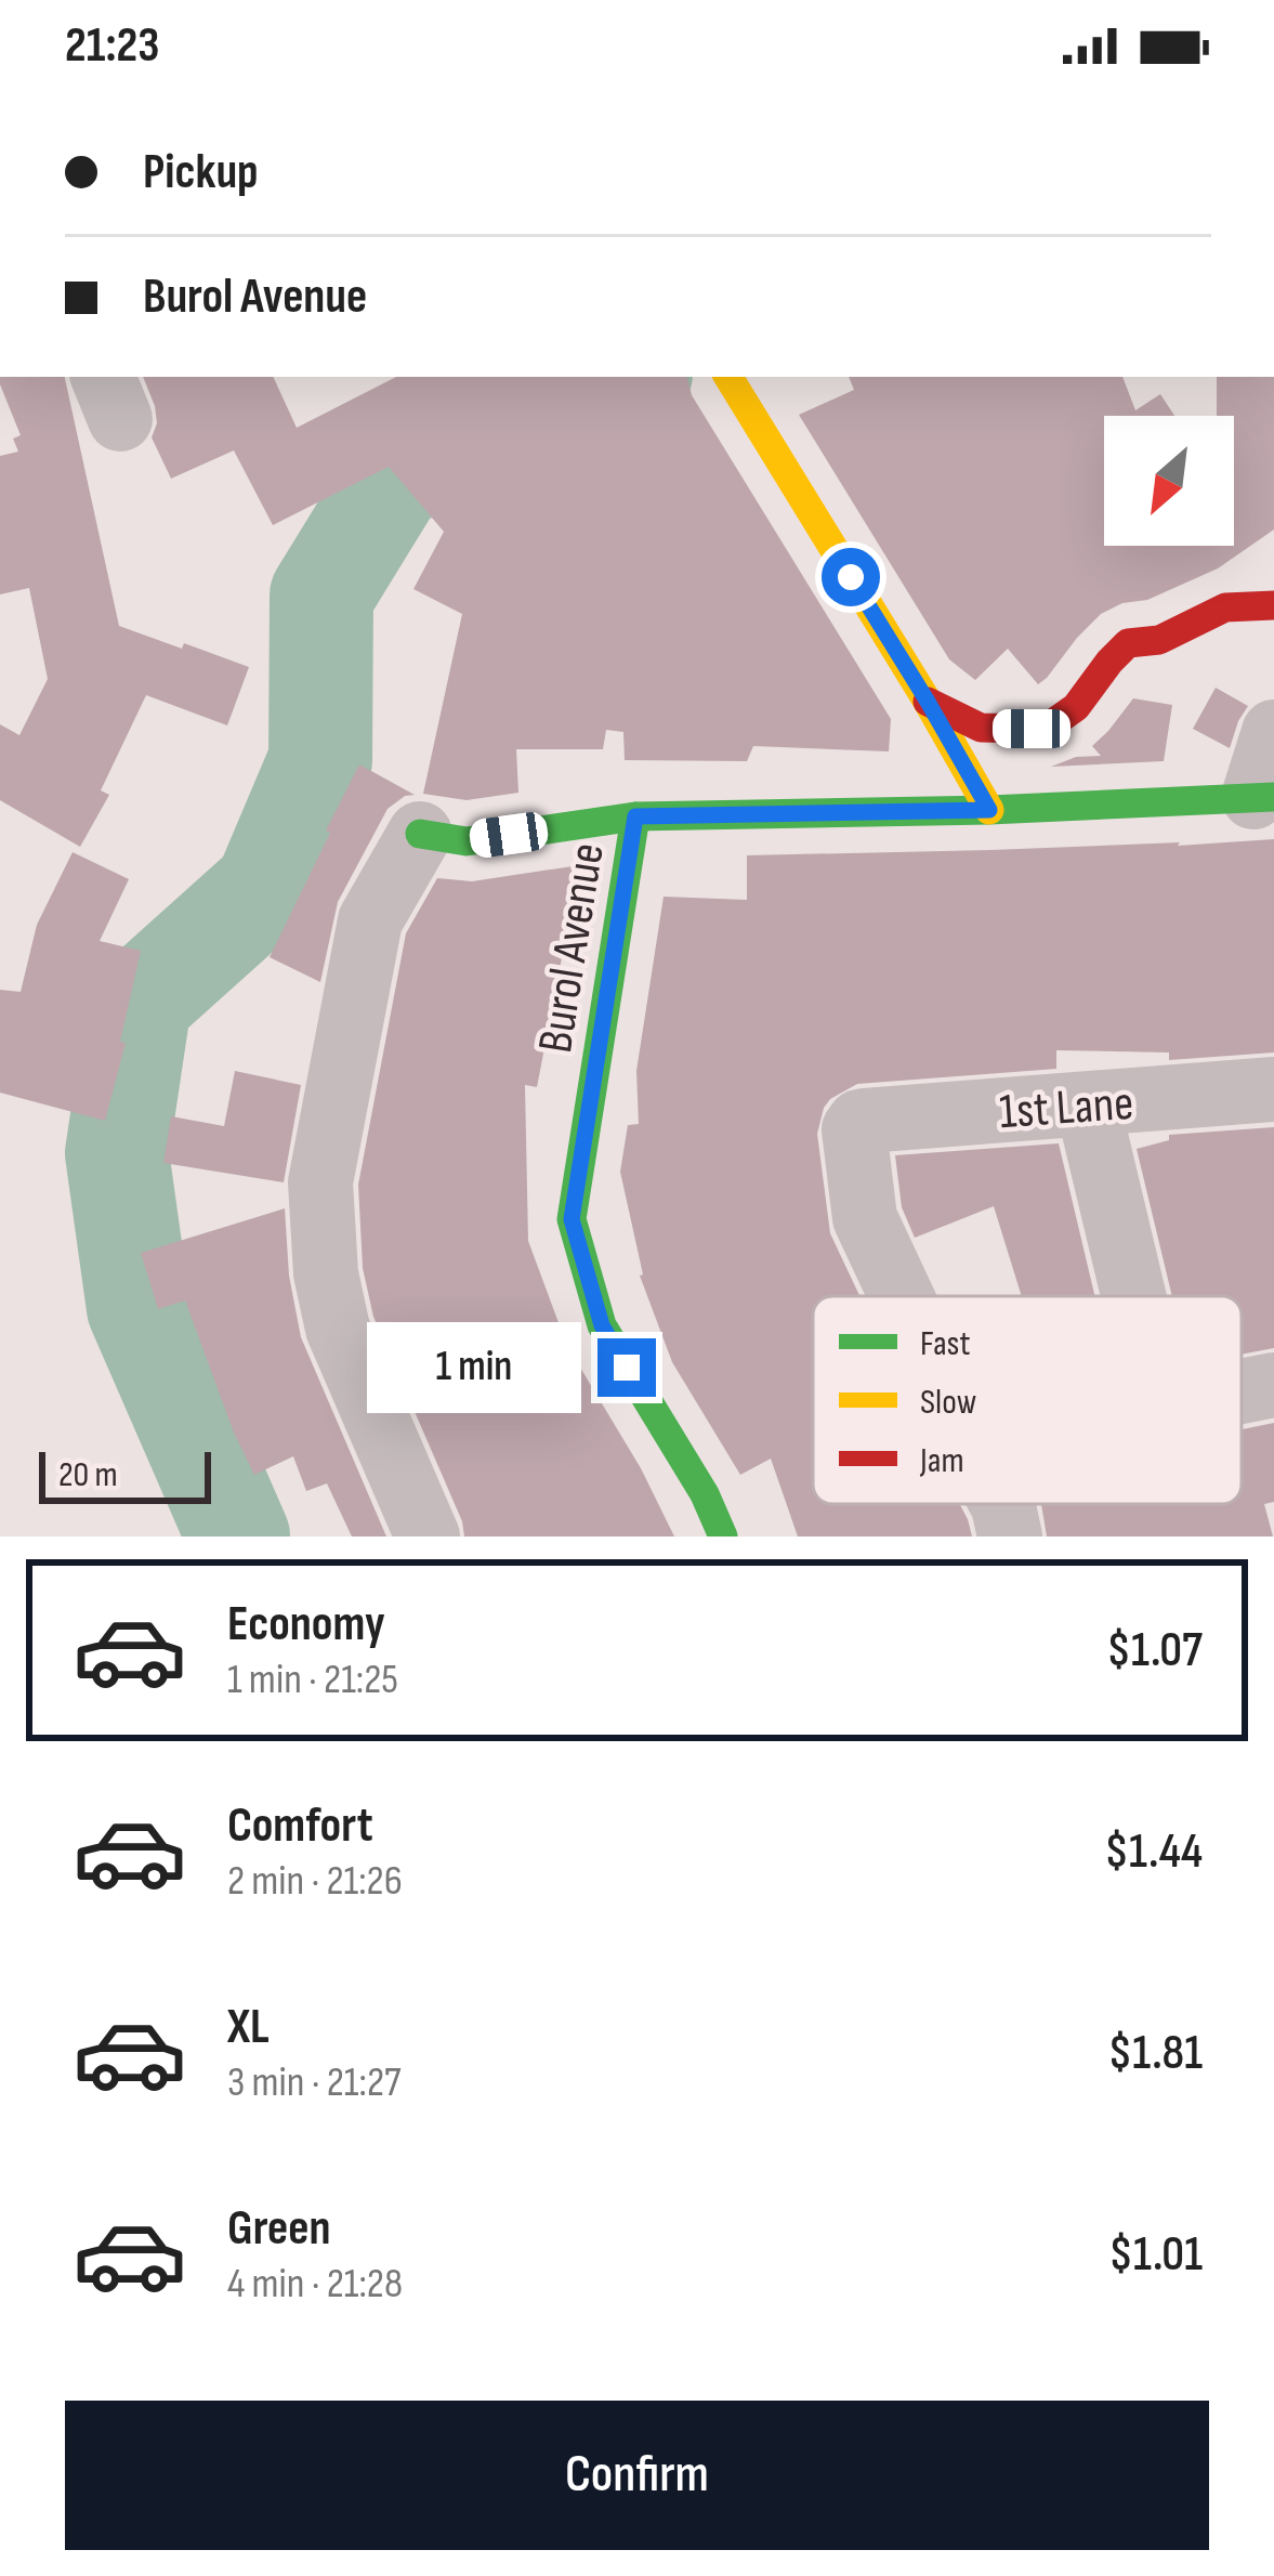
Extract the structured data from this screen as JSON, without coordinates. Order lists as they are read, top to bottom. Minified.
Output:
{"streets":{"street":["Burol Avenue","1st Lane"]},"legend":["Fast","Slow","Jam"],"scale_bar":"20 m","north":"bottom left","page":{"status":"21:23","banner":["Pickup","Burol Avenue"],"bubble":"1 min","scale":"20 m","list":[{"name":"Economy","note":"1 min · 21:25","value":"$1.07"},{"name":"Comfort","note":"2 min · 21:26","value":"$1.44"},{"name":"XL","note":"3 min · 21:27","value":"$1.81"},{"name":"Green","note":"4 min · 21:28","value":"$1.01"}],"buttons":"Confirm"}}
